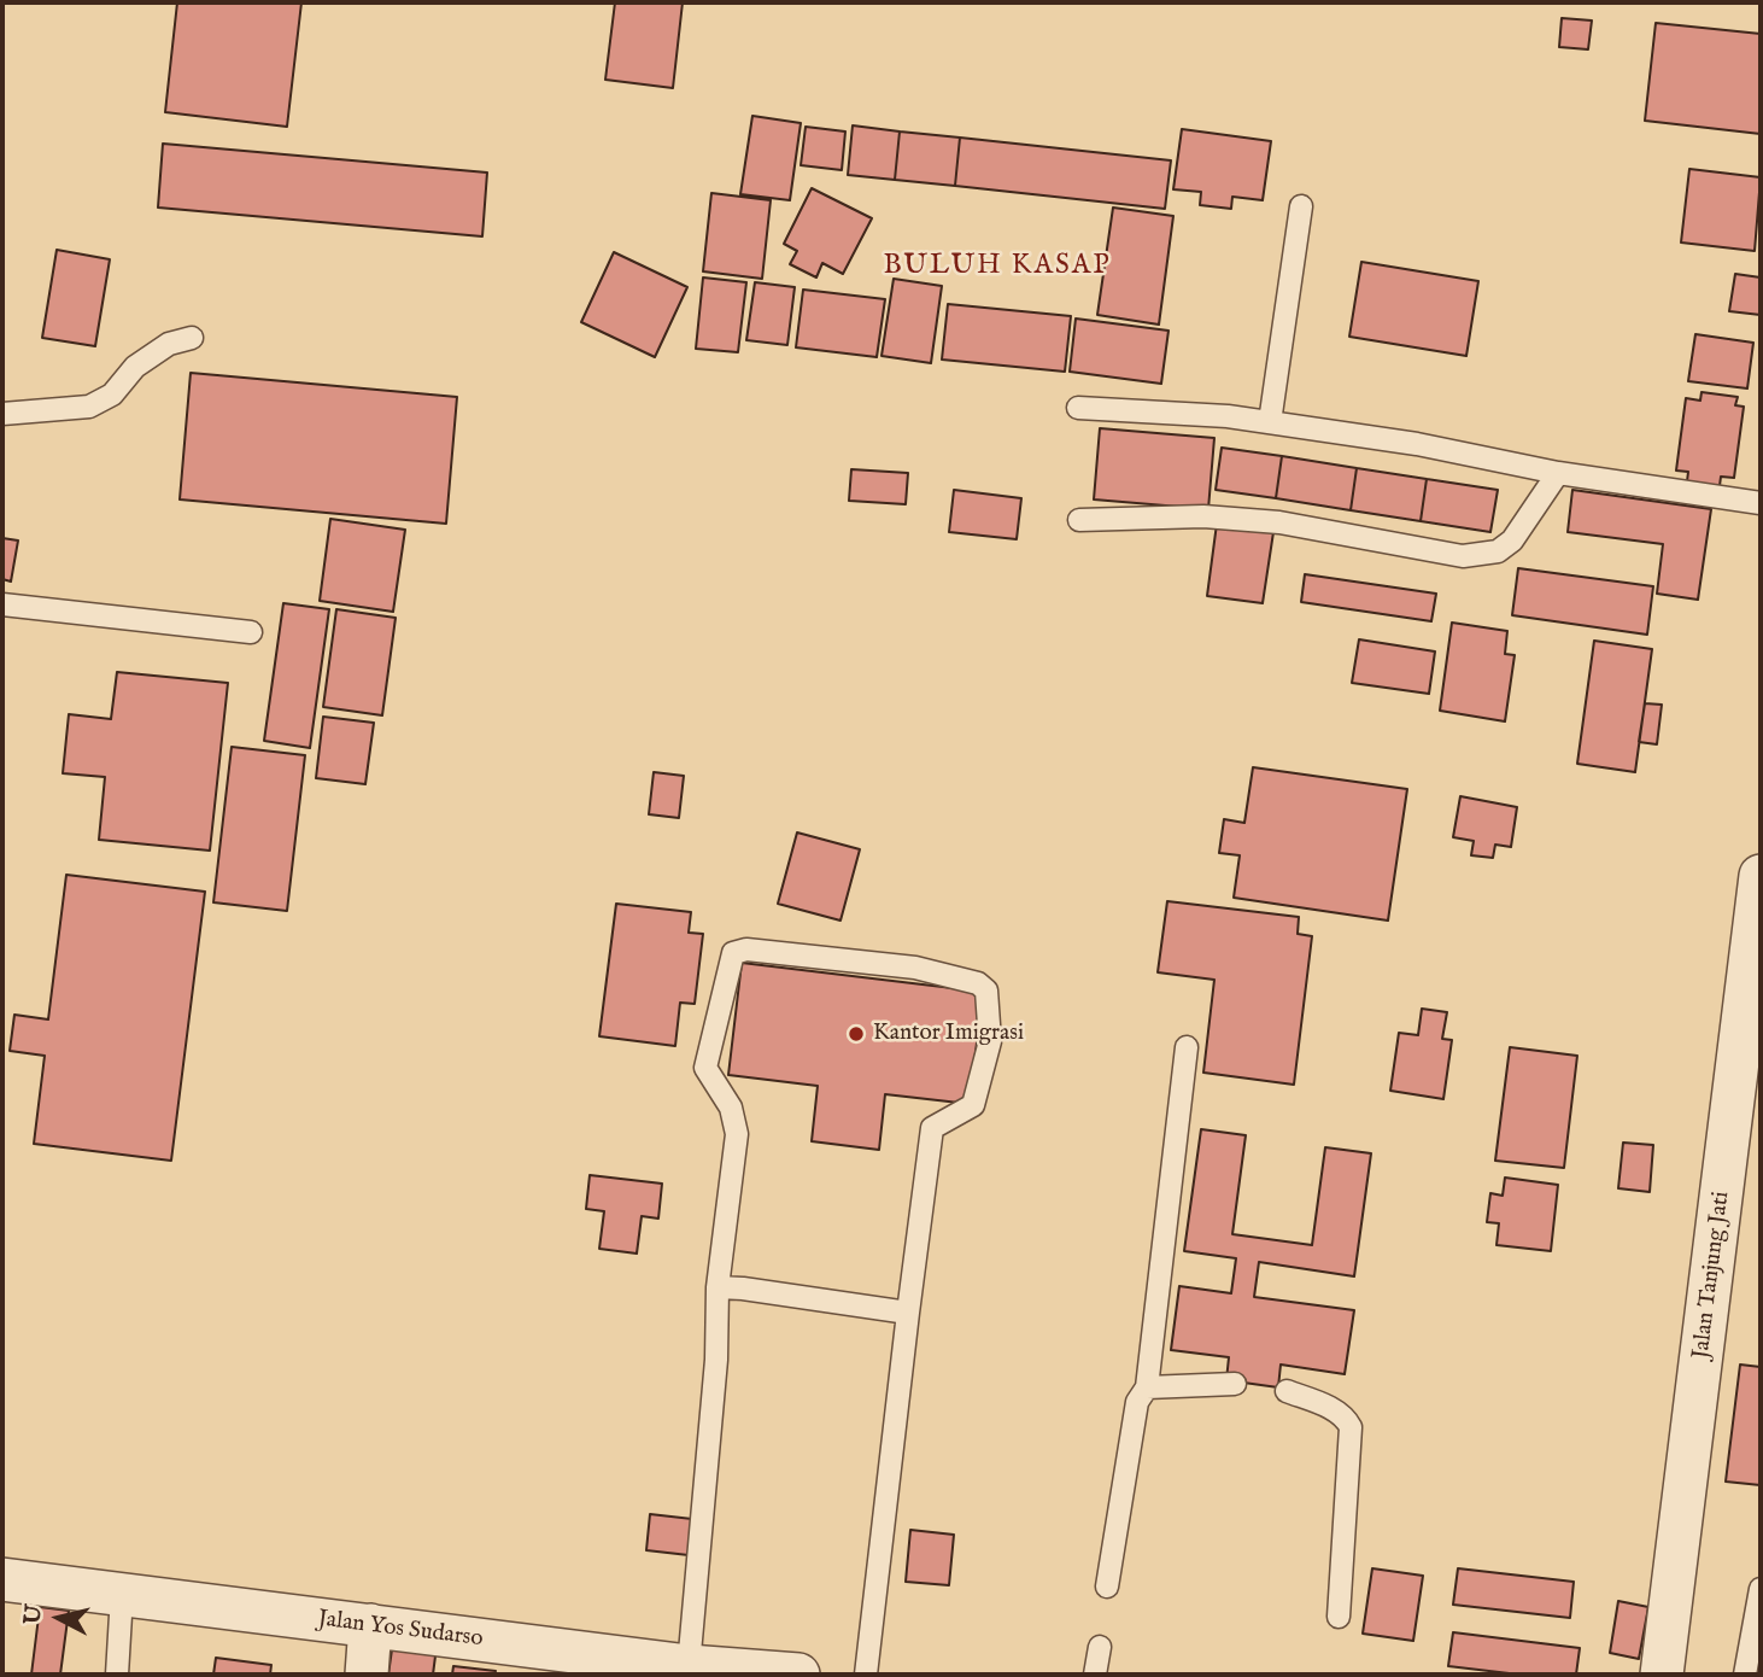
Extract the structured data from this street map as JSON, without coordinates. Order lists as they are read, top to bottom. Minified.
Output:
{"streets":{"street":["Jalan Tanjung Jati","Jalan Yos Sudarso"]},"districts":["BULUH KASAP"],"places":["Kantor Imigrasi"],"north":"left"}
